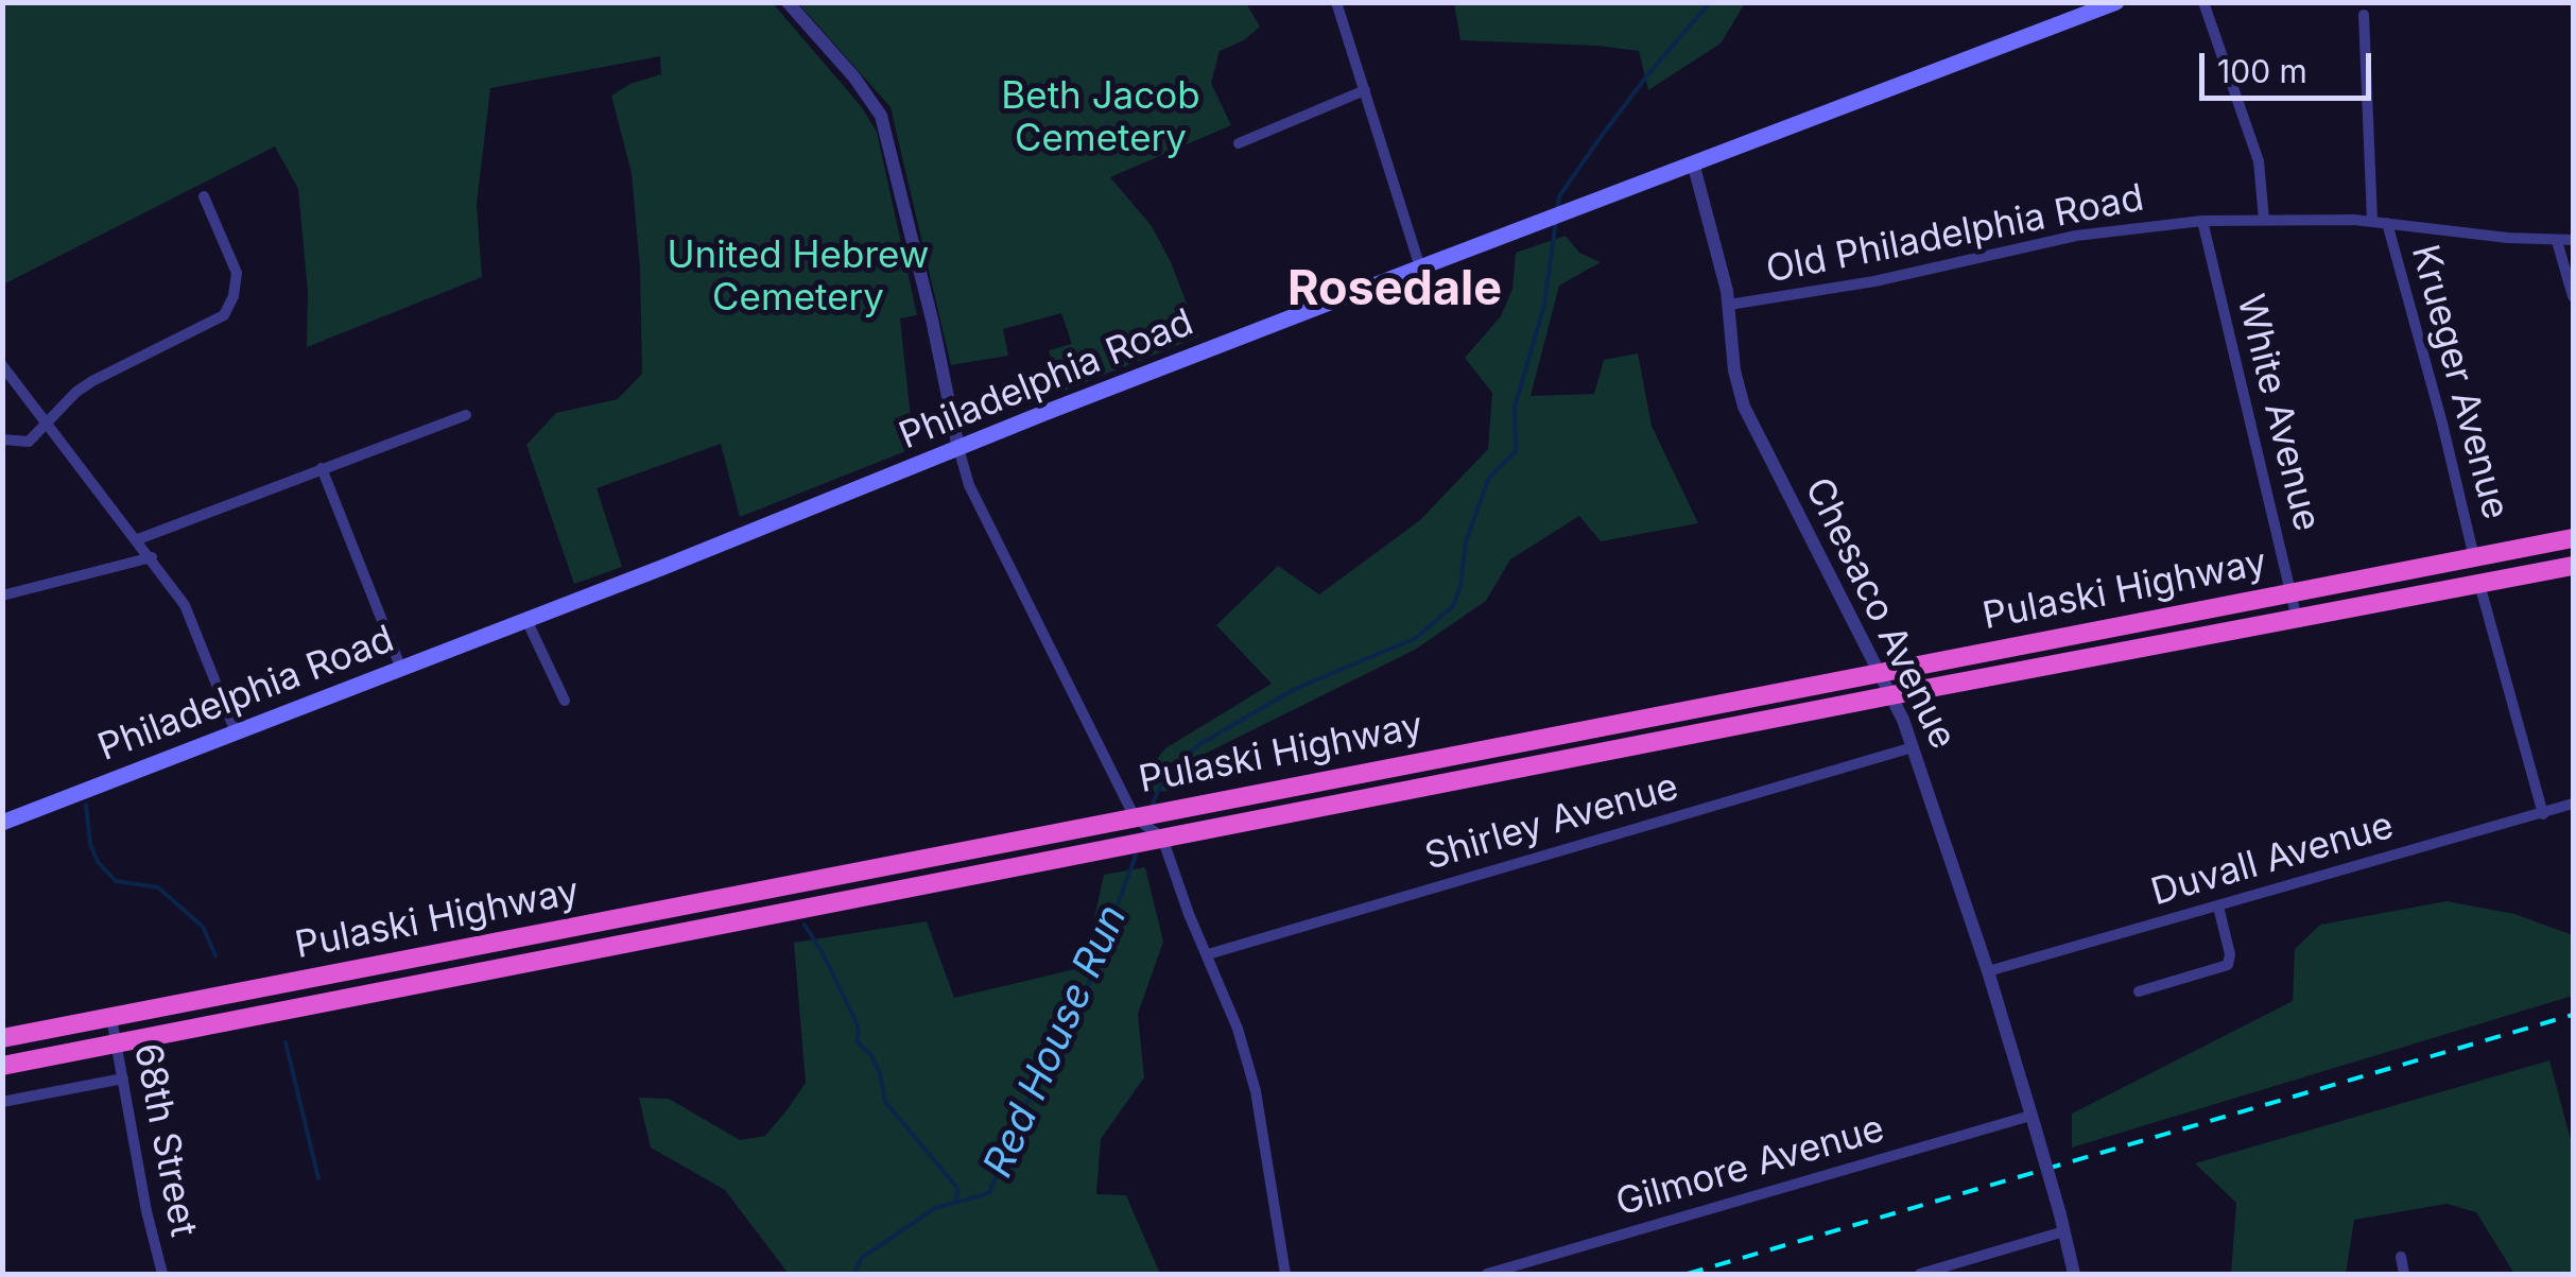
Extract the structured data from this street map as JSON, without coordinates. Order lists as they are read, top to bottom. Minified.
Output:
{"streets":{"highway":["Pulaski Highway"],"main road":["Philadelphia Road"],"street":["Old Philadelphia Road","Krueger Avenue","White Avenue","Chesaco Avenue","Shirley Avenue","Duvall Avenue","68th Street","Gilmore Avenue"]},"crossings":[["Old Philadelphia Road","Krueger Avenue"],["Old Philadelphia Road","White Avenue"],["Old Philadelphia Road","Chesaco Avenue"],["Philadelphia Road","Chesaco Avenue"],["Krueger Avenue","Pulaski Highway"],["White Avenue","Pulaski Highway"],["Pulaski Highway","Chesaco Avenue"],["Pulaski Highway","68th Street"],["Chesaco Avenue","Shirley Avenue"],["Chesaco Avenue","Duvall Avenue"],["Chesaco Avenue","Gilmore Avenue"]],"districts":["Rosedale"],"water":["Red House Run"],"parks":["Beth Jacob Cemetery","United Hebrew Cemetery"],"scale_bar":"100 m"}
